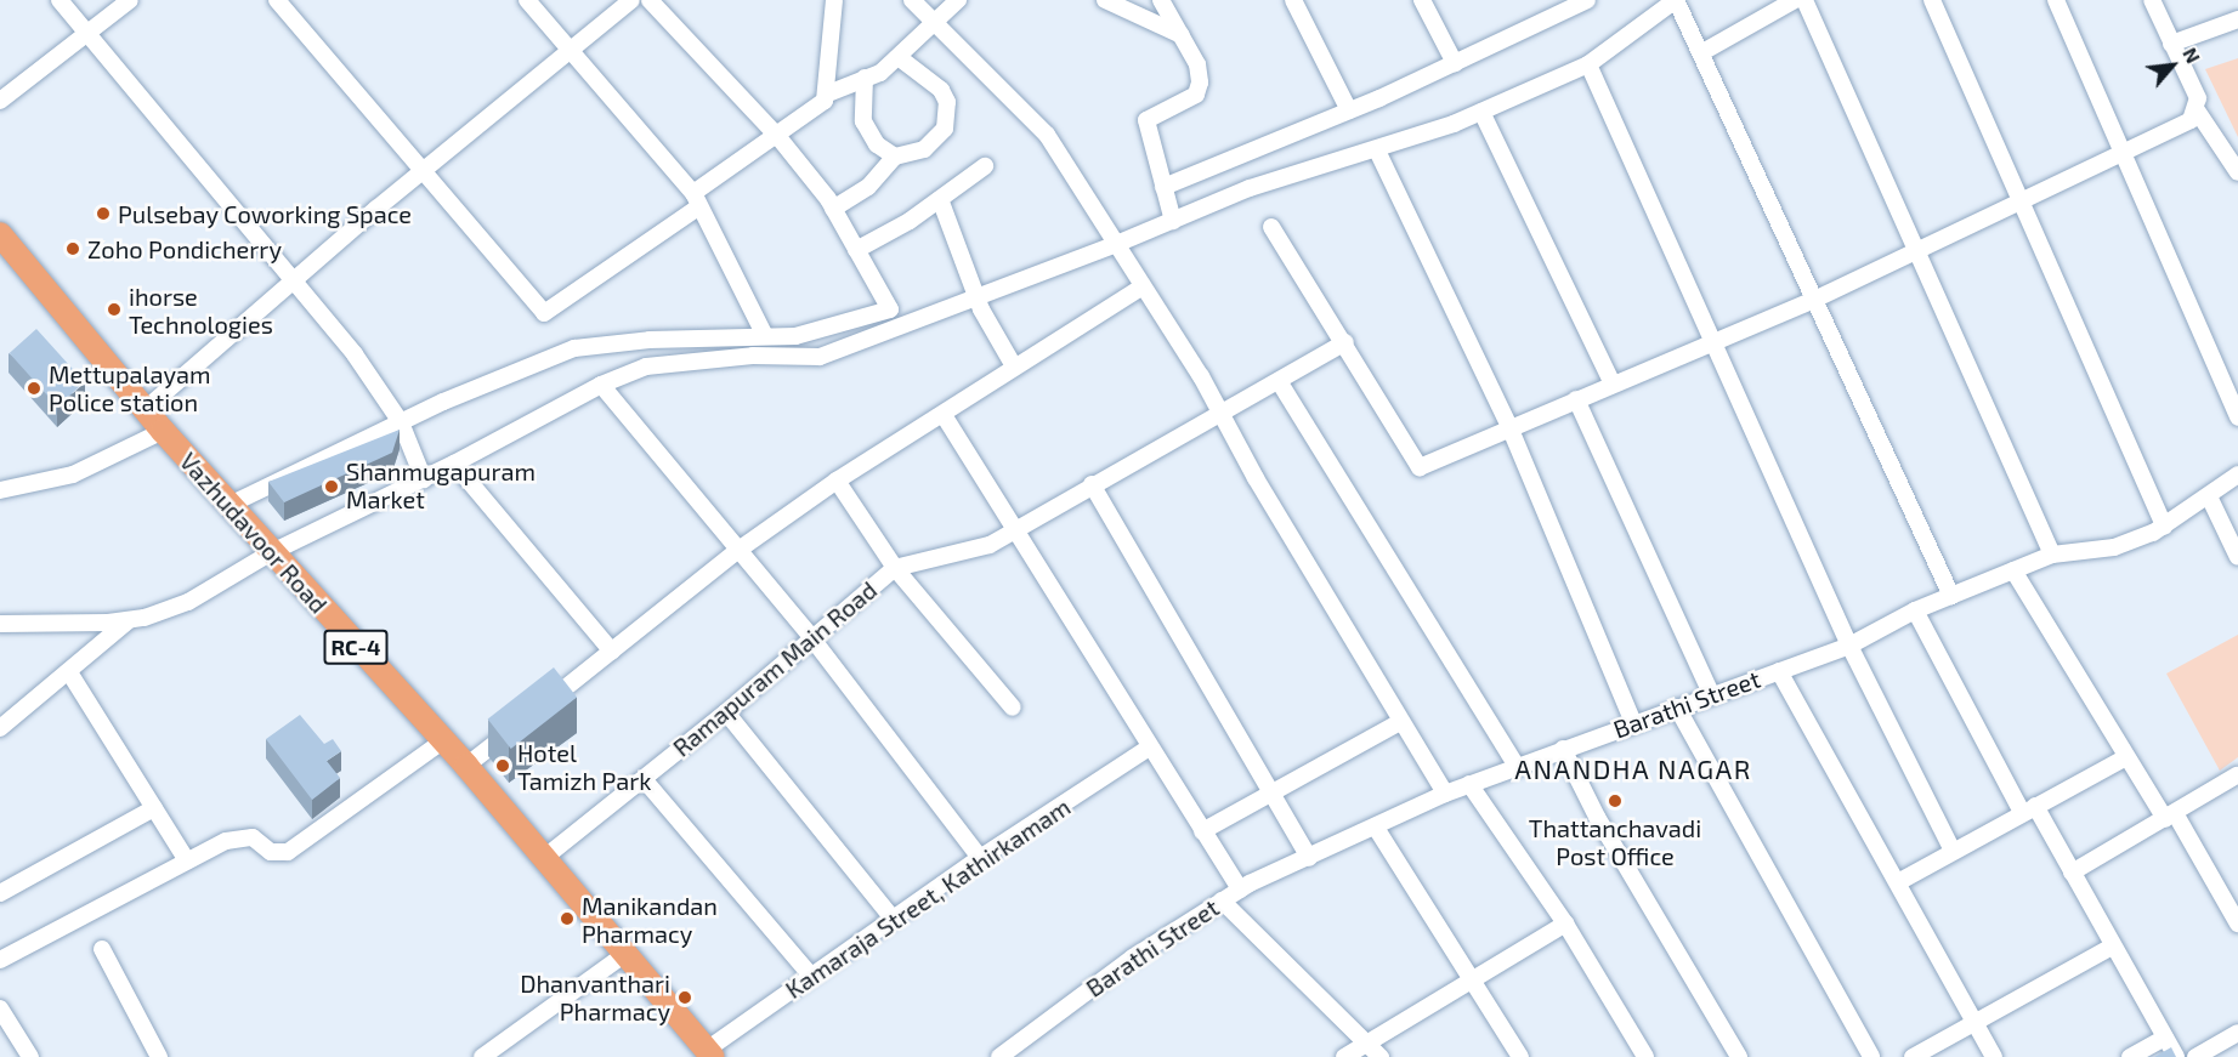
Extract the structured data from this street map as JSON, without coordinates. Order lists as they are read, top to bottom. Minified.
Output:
{"streets":{"main road":["Vazhudavoor Road","RC-4"],"street":["Ramapuram Main Road","Barathi Street","Kamaraja Street, Kathirkamam"]},"crossings":[["Vazhudavoor Road","Ramapuram Main Road"],["Vazhudavoor Road","Kamaraja Street, Kathirkamam"]],"districts":["ANANDHA NAGAR"],"places":["Pulsebay Coworking Space","Zoho Pondicherry","ihorse Technologies","Mettupalayam Police station","Shanmugapuram Market","Hotel Tamizh Park","Thattanchavadi Post Office","Manikandan Pharmacy","Dhanvanthari Pharmacy"],"north":"top right"}
